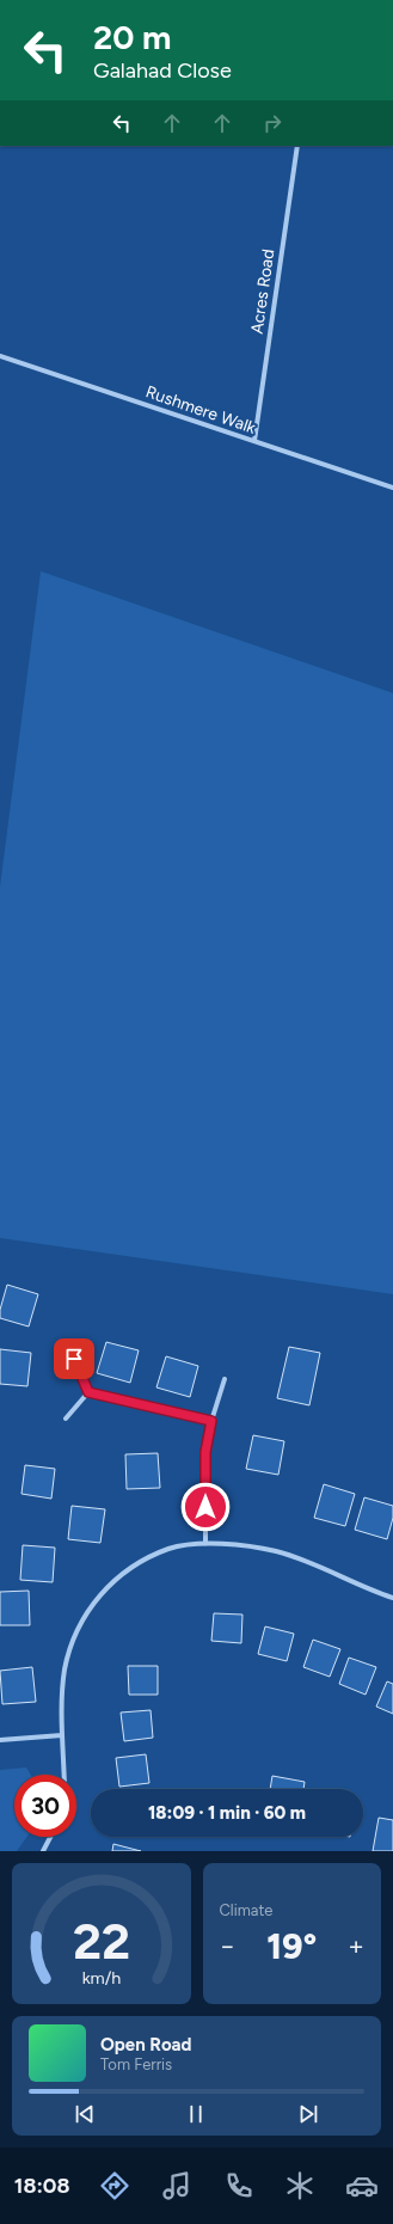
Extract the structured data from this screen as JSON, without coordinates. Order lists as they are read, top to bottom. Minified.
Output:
{"streets":{"street":["Acres Road","Rushmere Walk"]},"crossings":[["Acres Road","Rushmere Walk"]],"page":{"turn":["20 m","Galahad Close"],"limit":"30","trip":"18:09 · 1 min · 60 m","tile":"Climate","heat":["−","19°","+"],"song":["Open Road","Tom Ferris"],"tabs":"18:08","gauge":["22","km/h"]}}
